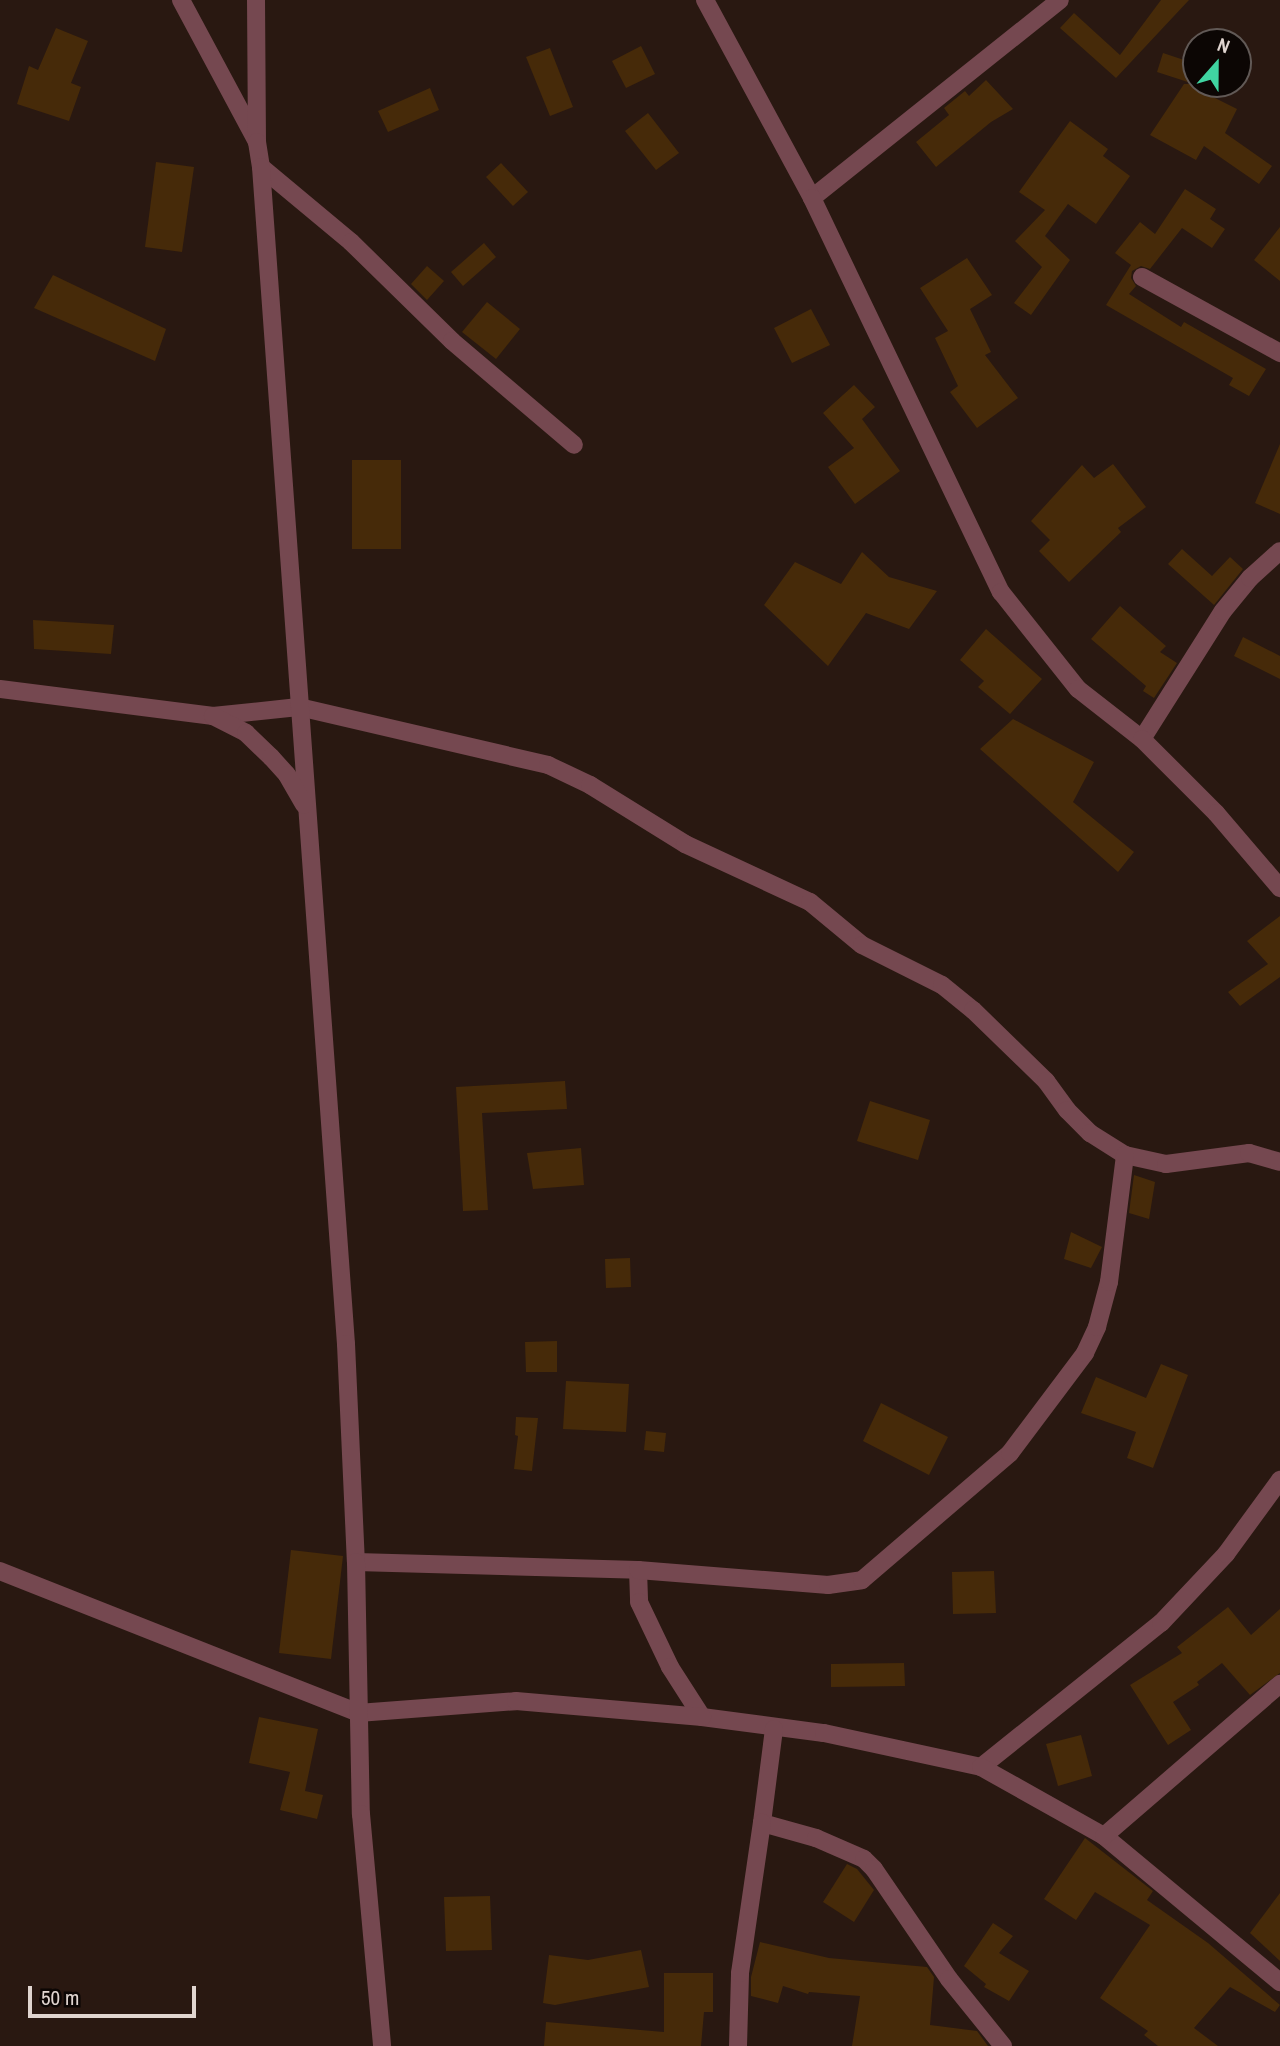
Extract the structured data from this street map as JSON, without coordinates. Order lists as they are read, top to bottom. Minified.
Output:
{"scale_bar":"50 m","north":"top"}
